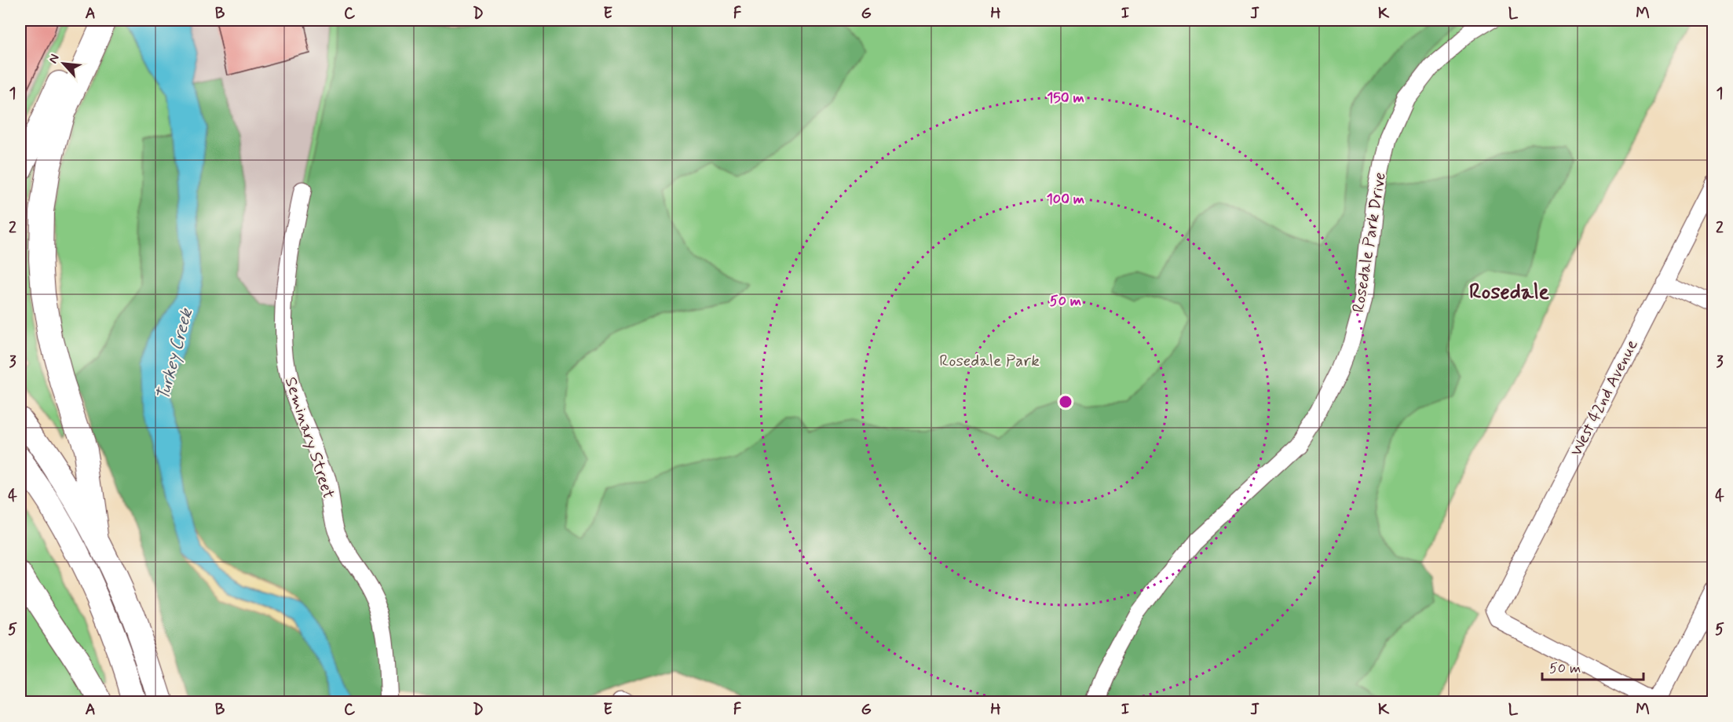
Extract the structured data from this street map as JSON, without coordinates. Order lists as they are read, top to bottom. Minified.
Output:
{"streets":{"street":["Rosedale Park Drive","West 42nd Avenue","Seminary Street"]},"districts":["Rosedale"],"water":["Turkey Creek"],"parks":["Rosedale Park"],"scale_bar":"50 m","north":"top left","grid":{"columns":["A","B","C","D","E","F","G","H","I","J","K","L","M"],"rows":["1","2","3","4","5"]},"rings":["150 m","100 m","50 m"]}
